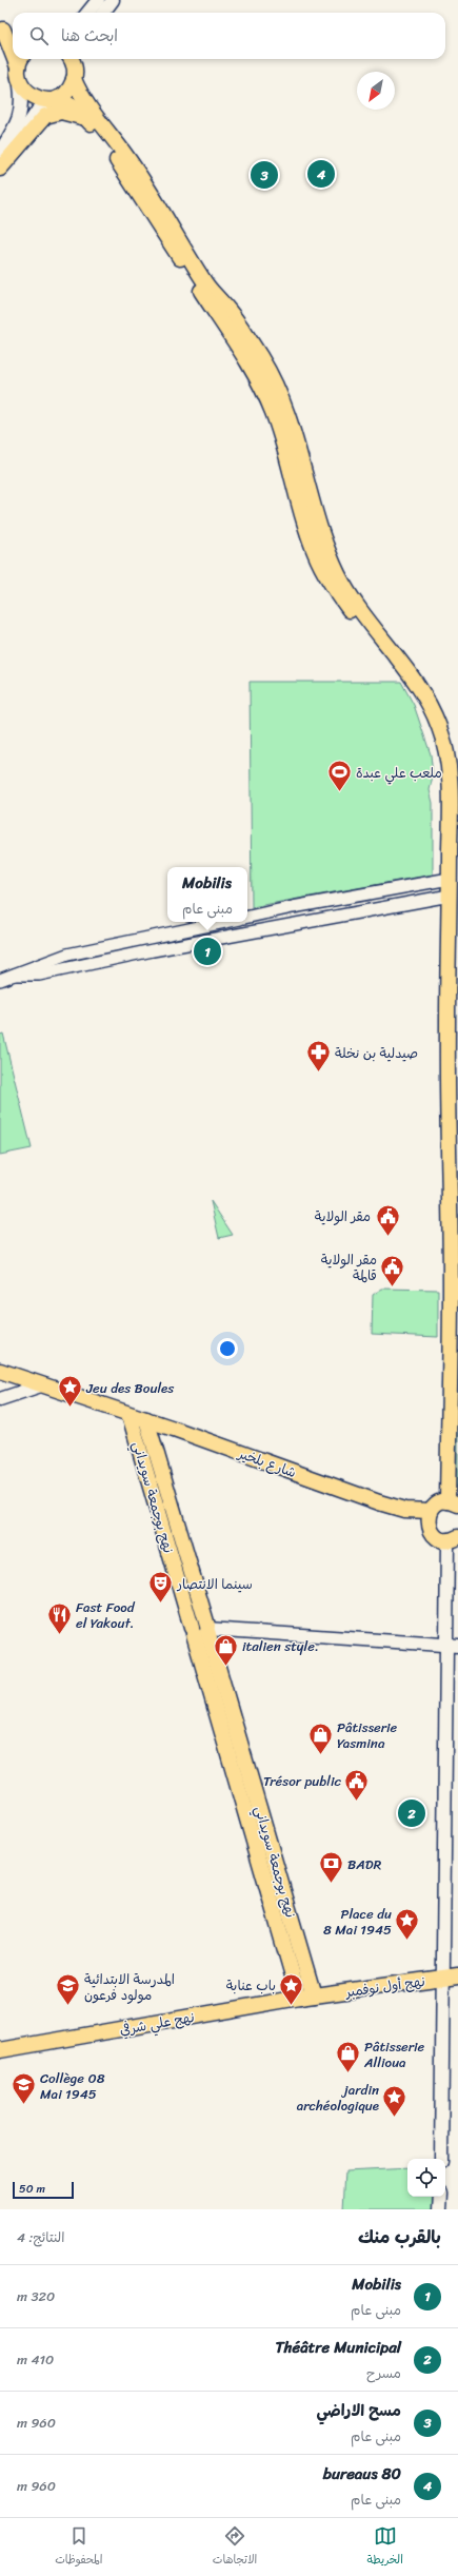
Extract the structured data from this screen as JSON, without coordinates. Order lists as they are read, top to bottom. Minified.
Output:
{"streets":{"main road":["شارع بلخير","نهج بوجمعة سويداني","نهج أول نوفمبر","نهج علي شرفي"]},"crossings":[["شارع بلخير","نهج بوجمعة سويداني"],["نهج بوجمعة سويداني","نهج أول نوفمبر"],["نهج بوجمعة سويداني","نهج علي شرفي"],["نهج أول نوفمبر","نهج علي شرفي"]],"places":{"sports":["ملعب علي عبدة"],"pharmacy":["صيدلية بن نخلة"],"public building":["مقر الولاية","مقر الولاية قالمة","Trésor public"],"place":["Jeu des Boules","Place du 8 Mai 1945","باب عنابة","jardin archéologique"],"theatre":["سينما الانتصار"],"restaurant":["Fast Food el Yakout."],"shop":["italien style.","Pâtisserie Yasmina","Pâtisserie Allioua"],"bank":["BADR"],"school or university":["المدرسة الابتدائية مولود فرعون","Collège 08 Mai 1945"]},"scale_bar":"50 m","north":"bottom left","page":{"search":"ابحث هنا","pins":["4","3","1","2"],"popup":["Mobilis","مبنى عام"],"scale":"50 m","heading":["بالقرب منك","النتائج: 4"],"list":[{"mark":"1","name":"Mobilis","note":"مبنى عام","value":"320 m"},{"mark":"2","name":"Théâtre Municipal","note":"مسرح","value":"410 m"},{"mark":"3","name":"مسح الاراضي","note":"مبنى عام","value":"960 m"},{"mark":"4","name":"80 bureaus","note":"مبنى عام","value":"960 m"}],"nav":["الخريطة","الاتجاهات","المحفوظات"]}}
